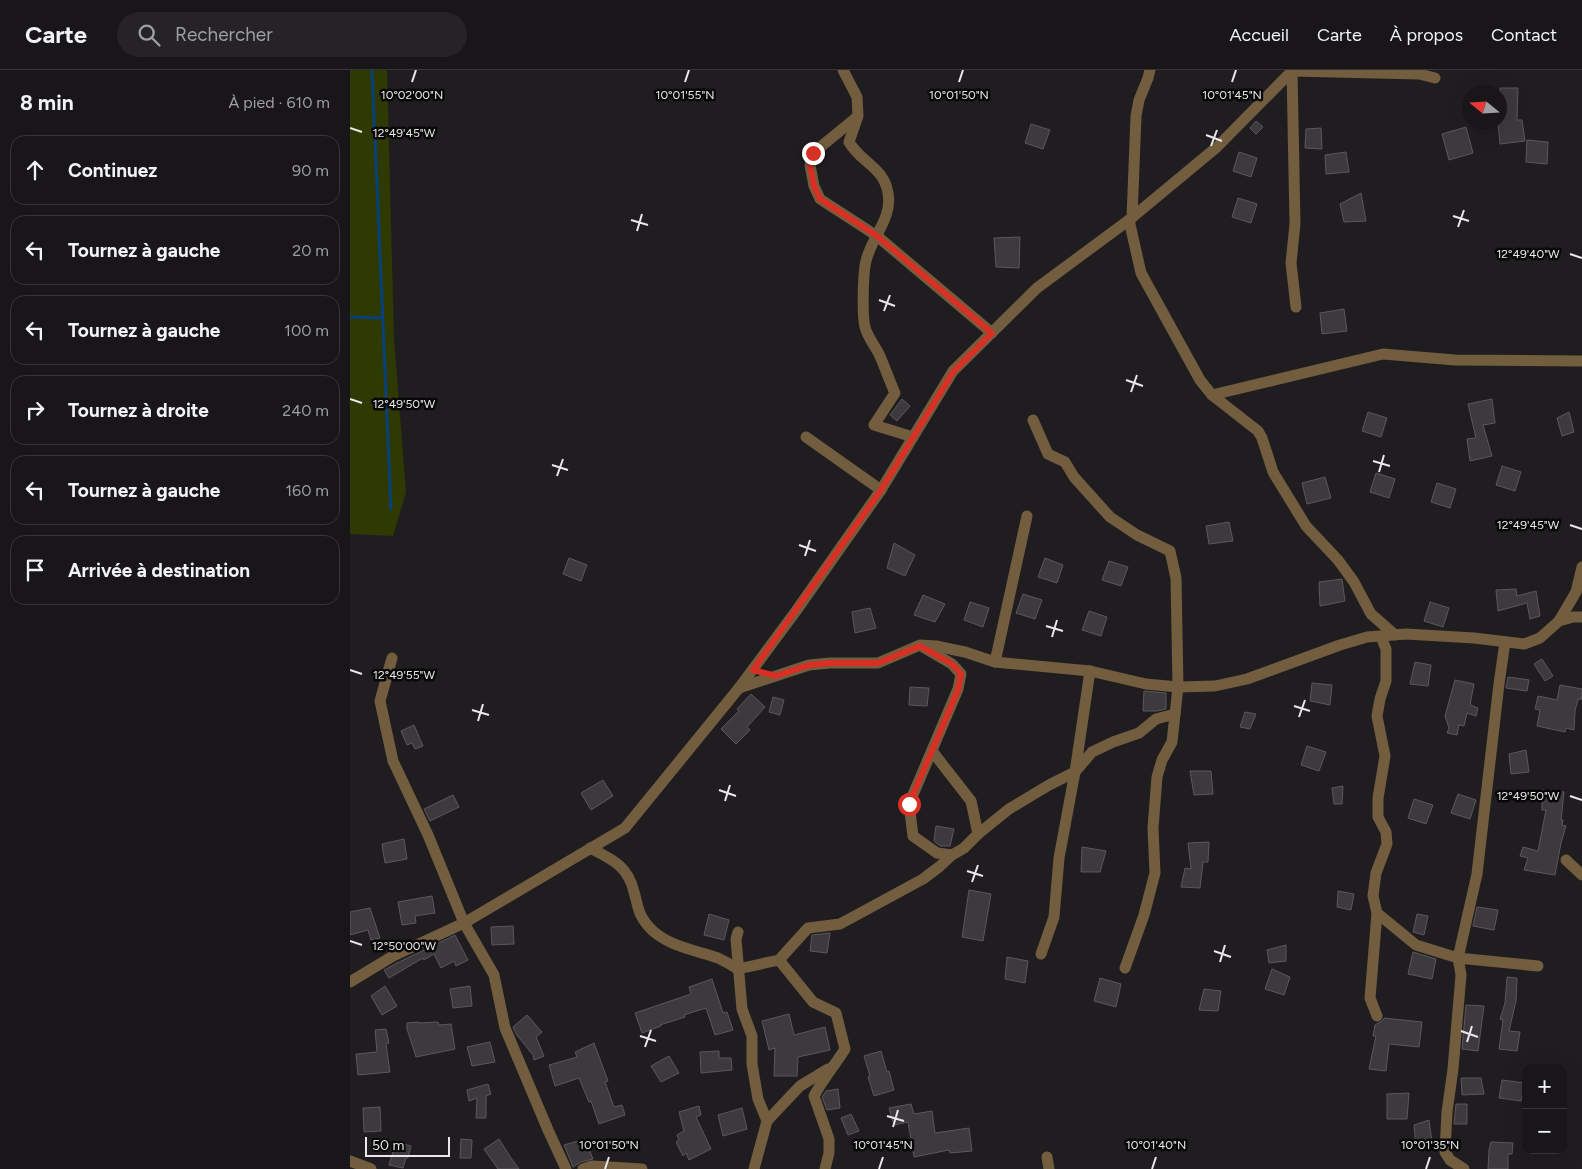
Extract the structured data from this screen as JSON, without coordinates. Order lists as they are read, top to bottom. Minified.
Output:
{"scale_bar":"50 m","north":"left","page":{"header":"Carte","search":"Rechercher","nav":["Accueil","Carte","À propos","Contact"],"heading":["8 min","À pied · 610 m"],"list":[["Continuez","90 m"],["Tournez à gauche","20 m"],["Tournez à gauche","100 m"],["Tournez à droite","240 m"],["Tournez à gauche","160 m"],"Arrivée à destination"],"map_buttons":["+","−"],"scale":"50 m"},"coordinates":["10°02'00\"N","10°01'55\"N","10°01'50\"N","10°01'45\"N","12°49'45\"W","12°49'40\"W","12°49'50\"W","12°49'55\"W","12°50'00\"W","10°01'40\"N","10°01'35\"N"]}
